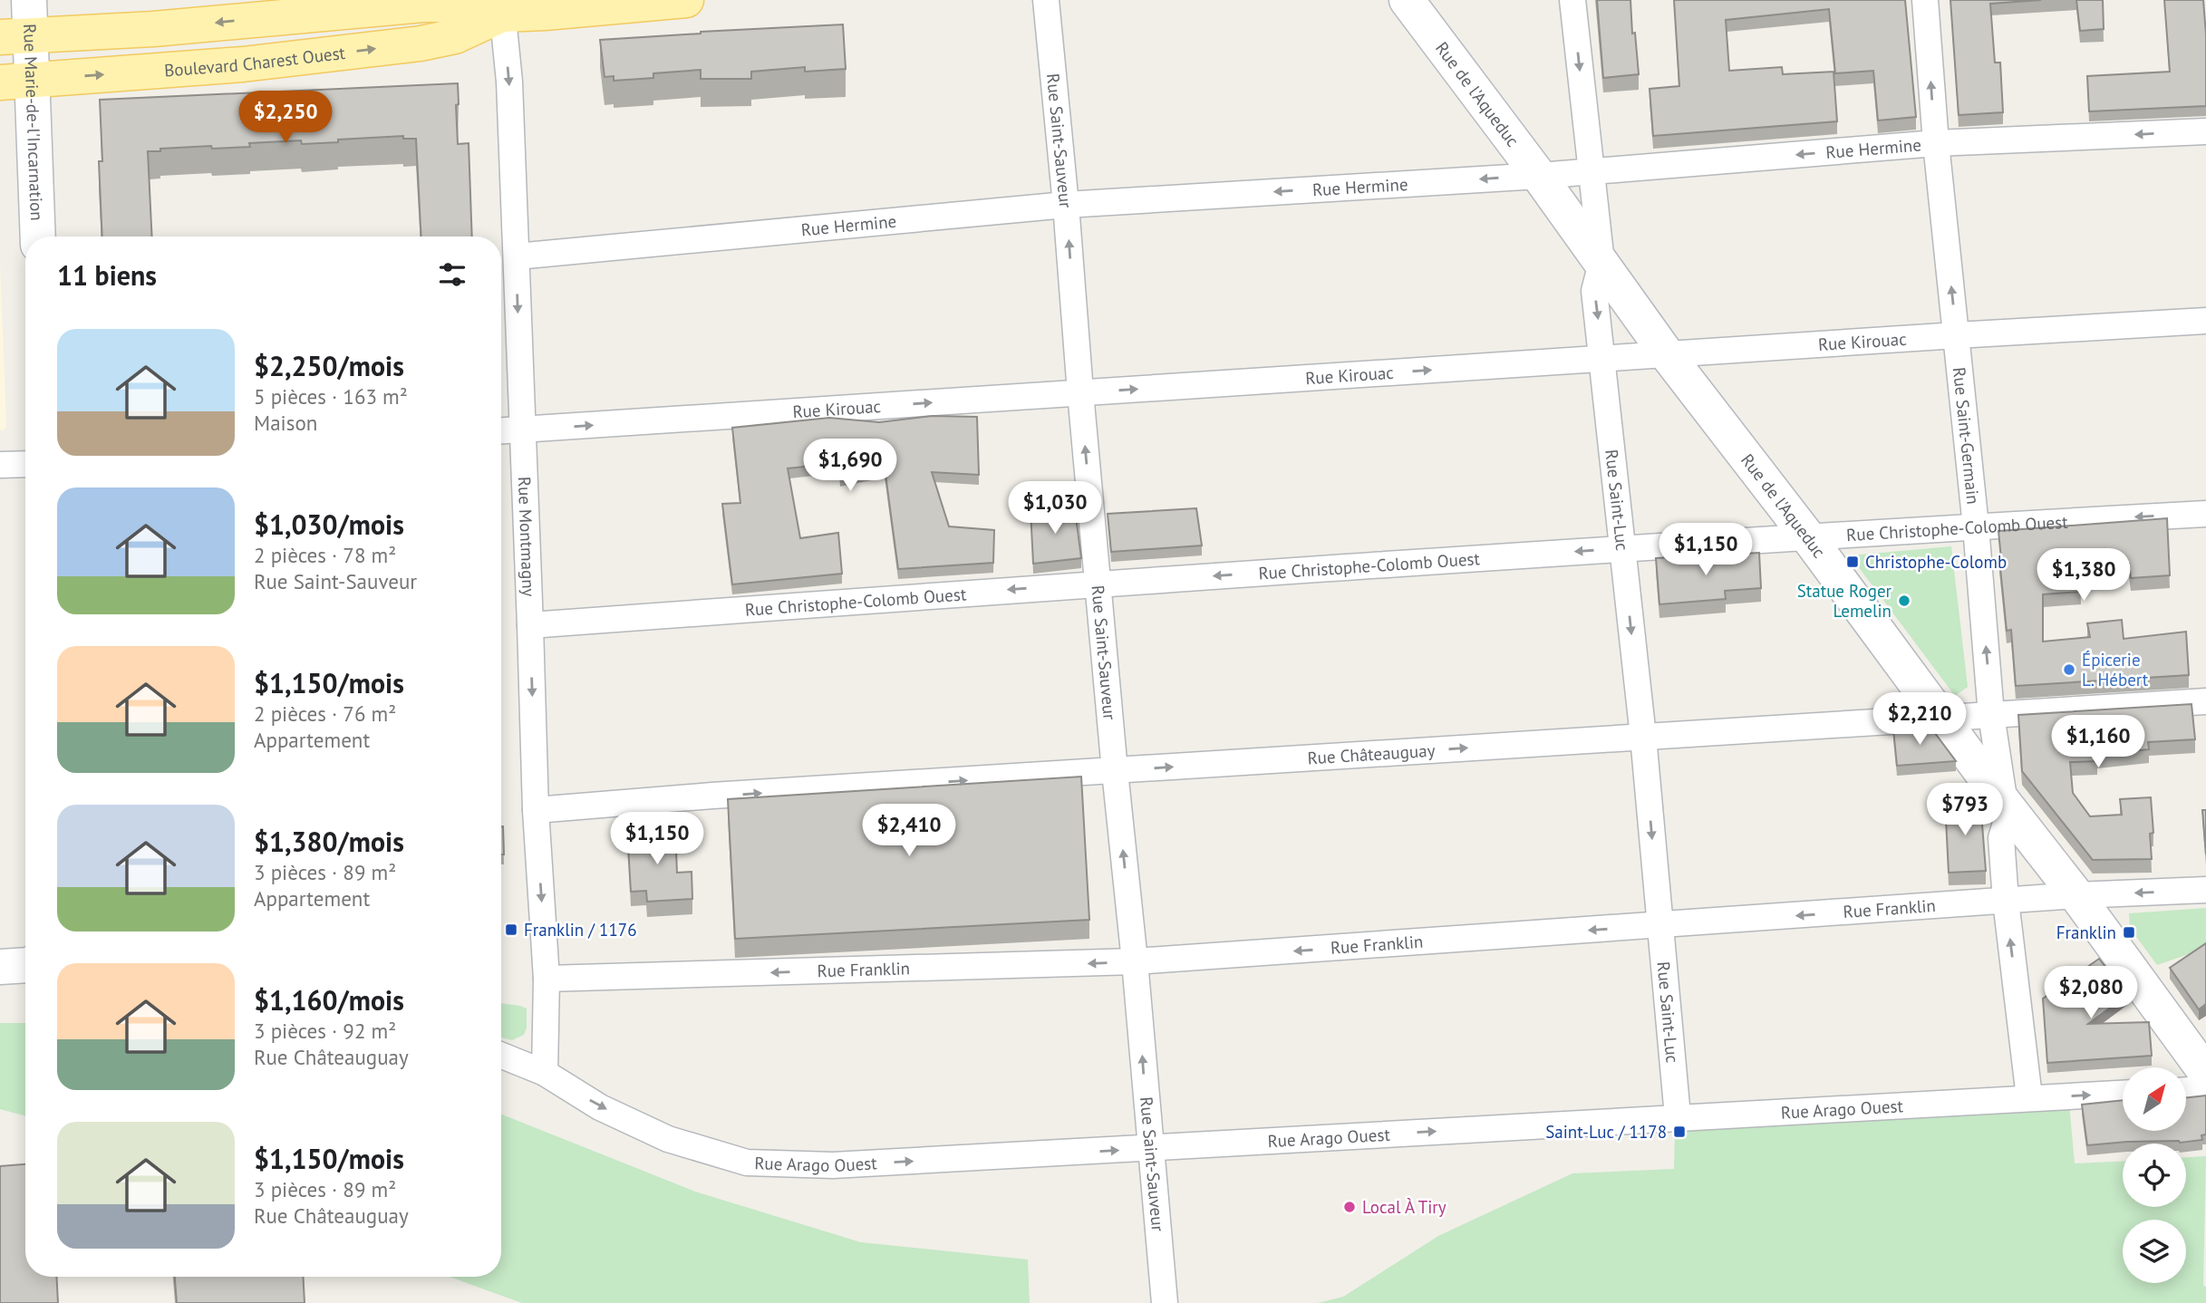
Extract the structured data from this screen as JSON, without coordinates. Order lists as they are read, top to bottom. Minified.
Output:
{"streets":{"main road":["Boulevard Charest Ouest"],"street":["Rue de l'Aqueduc","Rue Marie-de-l'Incarnation","Rue Saint-Sauveur","Rue Hermine","Rue Kirouac","Rue Saint-Germain","Rue Saint-Luc","Rue Christophe-Colomb Ouest","Rue Montmagny","Rue Châteauguay","Rue Franklin","Rue Arago Ouest"]},"crossings":[["Boulevard Charest Ouest","Rue Marie-de-l'Incarnation"],["Boulevard Charest Ouest","Rue Montmagny"],["Rue de l'Aqueduc","Rue Hermine"],["Rue de l'Aqueduc","Rue Kirouac"],["Rue de l'Aqueduc","Rue Saint-Germain"],["Rue de l'Aqueduc","Rue Saint-Luc"],["Rue de l'Aqueduc","Rue Christophe-Colomb Ouest"],["Rue de l'Aqueduc","Rue Châteauguay"],["Rue de l'Aqueduc","Rue Franklin"],["Rue Saint-Sauveur","Rue Hermine"],["Rue Saint-Sauveur","Rue Kirouac"],["Rue Saint-Sauveur","Rue Christophe-Colomb Ouest"],["Rue Saint-Sauveur","Rue Châteauguay"],["Rue Saint-Sauveur","Rue Franklin"],["Rue Saint-Sauveur","Rue Arago Ouest"],["Rue Hermine","Rue Saint-Germain"],["Rue Hermine","Rue Saint-Luc"],["Rue Hermine","Rue Montmagny"],["Rue Kirouac","Rue Saint-Germain"],["Rue Kirouac","Rue Saint-Luc"],["Rue Kirouac","Rue Montmagny"],["Rue Saint-Germain","Rue Christophe-Colomb Ouest"],["Rue Saint-Germain","Rue Châteauguay"],["Rue Saint-Germain","Rue Franklin"],["Rue Saint-Germain","Rue Arago Ouest"],["Rue Saint-Luc","Rue Christophe-Colomb Ouest"],["Rue Saint-Luc","Rue Châteauguay"],["Rue Saint-Luc","Rue Franklin"],["Rue Saint-Luc","Rue Arago Ouest"],["Rue Christophe-Colomb Ouest","Rue Montmagny"],["Rue Montmagny","Rue Châteauguay"],["Rue Montmagny","Rue Franklin"],["Rue Montmagny","Rue Arago Ouest"]],"one_way":["Rue Saint-Sauveur","Rue Hermine","Rue Kirouac","Rue Saint-Germain","Rue Saint-Luc","Rue Christophe-Colomb Ouest","Rue Montmagny","Rue Châteauguay","Rue Franklin","Rue Arago Ouest"],"places":{"transit":["Christophe-Colomb","Franklin / 1176","Franklin","Saint-Luc / 1178"],"other":["Statue Roger Lemelin","Épicerie L. Hébert","Local À Tiry"]},"north":"top right","page":{"price":["$2,250","$1,690","$1,030","$1,150","$1,380","$2,210","$1,160","$793","$2,410","$1,150","$2,080"],"heading":"11 biens","list":[{"name":"$2,250/mois","note":"5 pièces · 163 m² · Maison"},{"name":"$1,030/mois","note":"2 pièces · 78 m² · Rue Saint-Sauveur"},{"name":"$1,150/mois","note":"2 pièces · 76 m² · Appartement"},{"name":"$1,380/mois","note":"3 pièces · 89 m² · Appartement"},{"name":"$1,160/mois","note":"3 pièces · 92 m² · Rue Châteauguay"},{"name":"$1,150/mois","note":"3 pièces · 89 m² · Rue Châteauguay"}]}}
